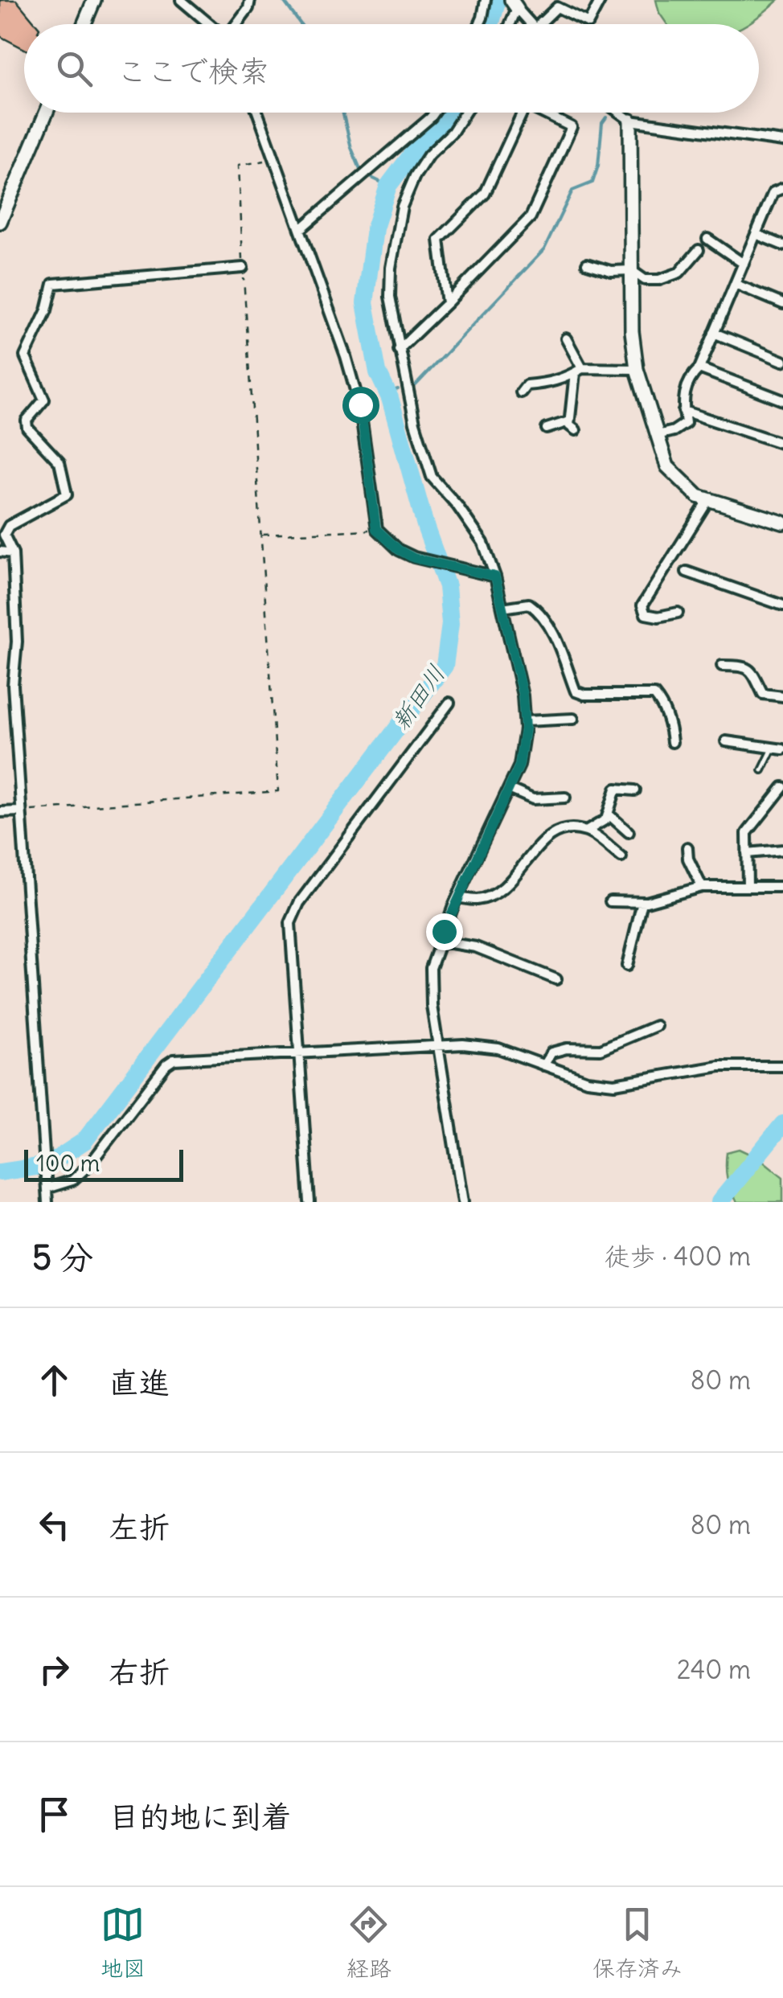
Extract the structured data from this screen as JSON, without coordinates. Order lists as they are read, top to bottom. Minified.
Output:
{"water":["新田川"],"scale_bar":"100 m","page":{"search":"ここで検索","scale":"100 m","heading":["5 分","徒歩 · 400 m"],"list":[["直進","80 m"],["左折","80 m"],["右折","240 m"],"目的地に到着"],"nav":["地図","経路","保存済み"]}}
